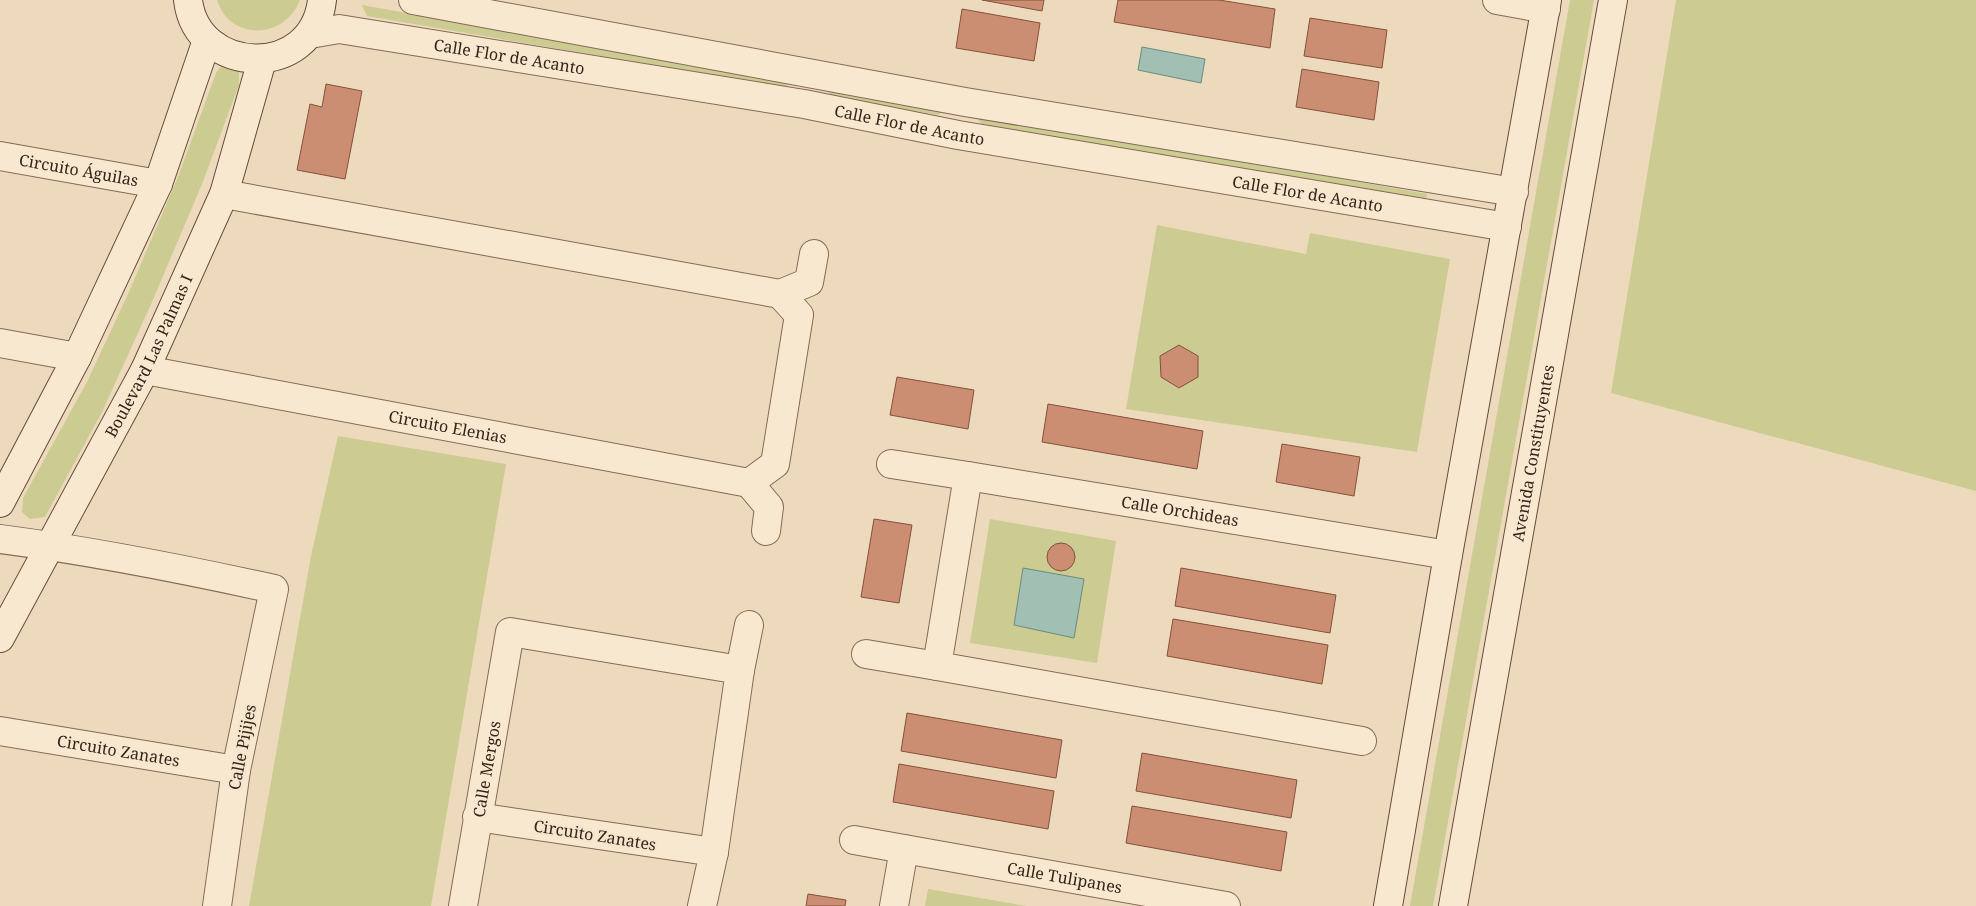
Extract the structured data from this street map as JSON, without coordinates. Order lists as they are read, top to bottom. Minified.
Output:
{"streets":{"street":["Calle Flor de Acanto","Circuito Águilas","Boulevard Las Palmas I","Circuito Elenias","Avenida Constituyentes","Calle Orchideas","Calle Pijijes","Circuito Zanates","Calle Mergos","Calle Tulipanes"]},"crossings":[["Boulevard Las Palmas I","Circuito Elenias"],["Boulevard Las Palmas I","Calle Pijijes"],["Calle Pijijes","Circuito Zanates"],["Circuito Zanates","Calle Mergos"]]}
